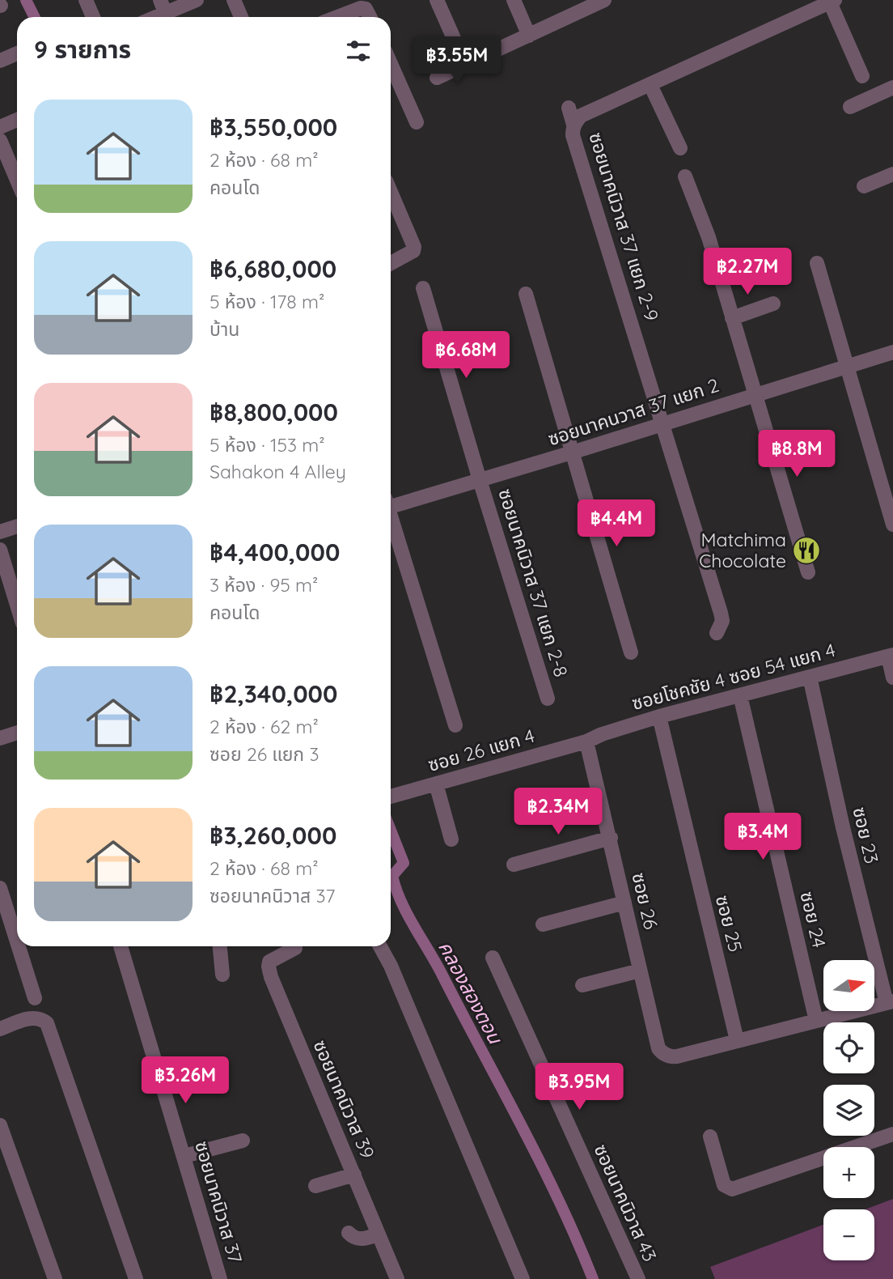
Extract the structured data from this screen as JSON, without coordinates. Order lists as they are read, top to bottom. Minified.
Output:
{"streets":{"street":["ซอยนาคนิวาส 37 แยก 2-9","ซอยนาคนวาส 37 แยก 2","ซอยนาคนิวาส 37 แยก 2-8","ซอยโชคชัย 4 ซอย 54 แยก 4","ซอย 26 แยก 4","ซอย 23","ซอย 26","ซอย 24","ซอย 25","ซอยนาคนิวาส 39","ซอยนาคนิวาส 37","ซอยนาคนิวาส 43"]},"crossings":[["ซอยนาคนิวาส 37 แยก 2-9","ซอยนาคนวาส 37 แยก 2"],["ซอยนาคนวาส 37 แยก 2","ซอยนาคนิวาส 37 แยก 2-8"],["ซอยโชคชัย 4 ซอย 54 แยก 4","ซอย 26 แยก 4"],["ซอยโชคชัย 4 ซอย 54 แยก 4","ซอย 23"],["ซอยโชคชัย 4 ซอย 54 แยก 4","ซอย 26"],["ซอยโชคชัย 4 ซอย 54 แยก 4","ซอย 24"],["ซอยโชคชัย 4 ซอย 54 แยก 4","ซอย 25"],["ซอย 26 แยก 4","ซอย 26"],["ซอย 26","ซอย 25"]],"water":["คลองสองตอน"],"places":{"restaurant":["Matchima Chocolate"]},"north":"right","page":{"heading":"9 รายการ","price":["฿3.55M","฿2.27M","฿6.68M","฿8.8M","฿4.4M","฿2.34M","฿3.4M","฿3.26M","฿3.95M"],"list":[{"name":"฿3,550,000","note":"2 ห้อง · 68 m² · คอนโด"},{"name":"฿6,680,000","note":"5 ห้อง · 178 m² · บ้าน"},{"name":"฿8,800,000","note":"5 ห้อง · 153 m² · Sahakon 4 Alley"},{"name":"฿4,400,000","note":"3 ห้อง · 95 m² · คอนโด"},{"name":"฿2,340,000","note":"2 ห้อง · 62 m² · ซอย 26 แยก 3"},{"name":"฿3,260,000","note":"2 ห้อง · 68 m² · ซอยนาคนิวาส 37"}],"map_buttons":["+","−"]}}
